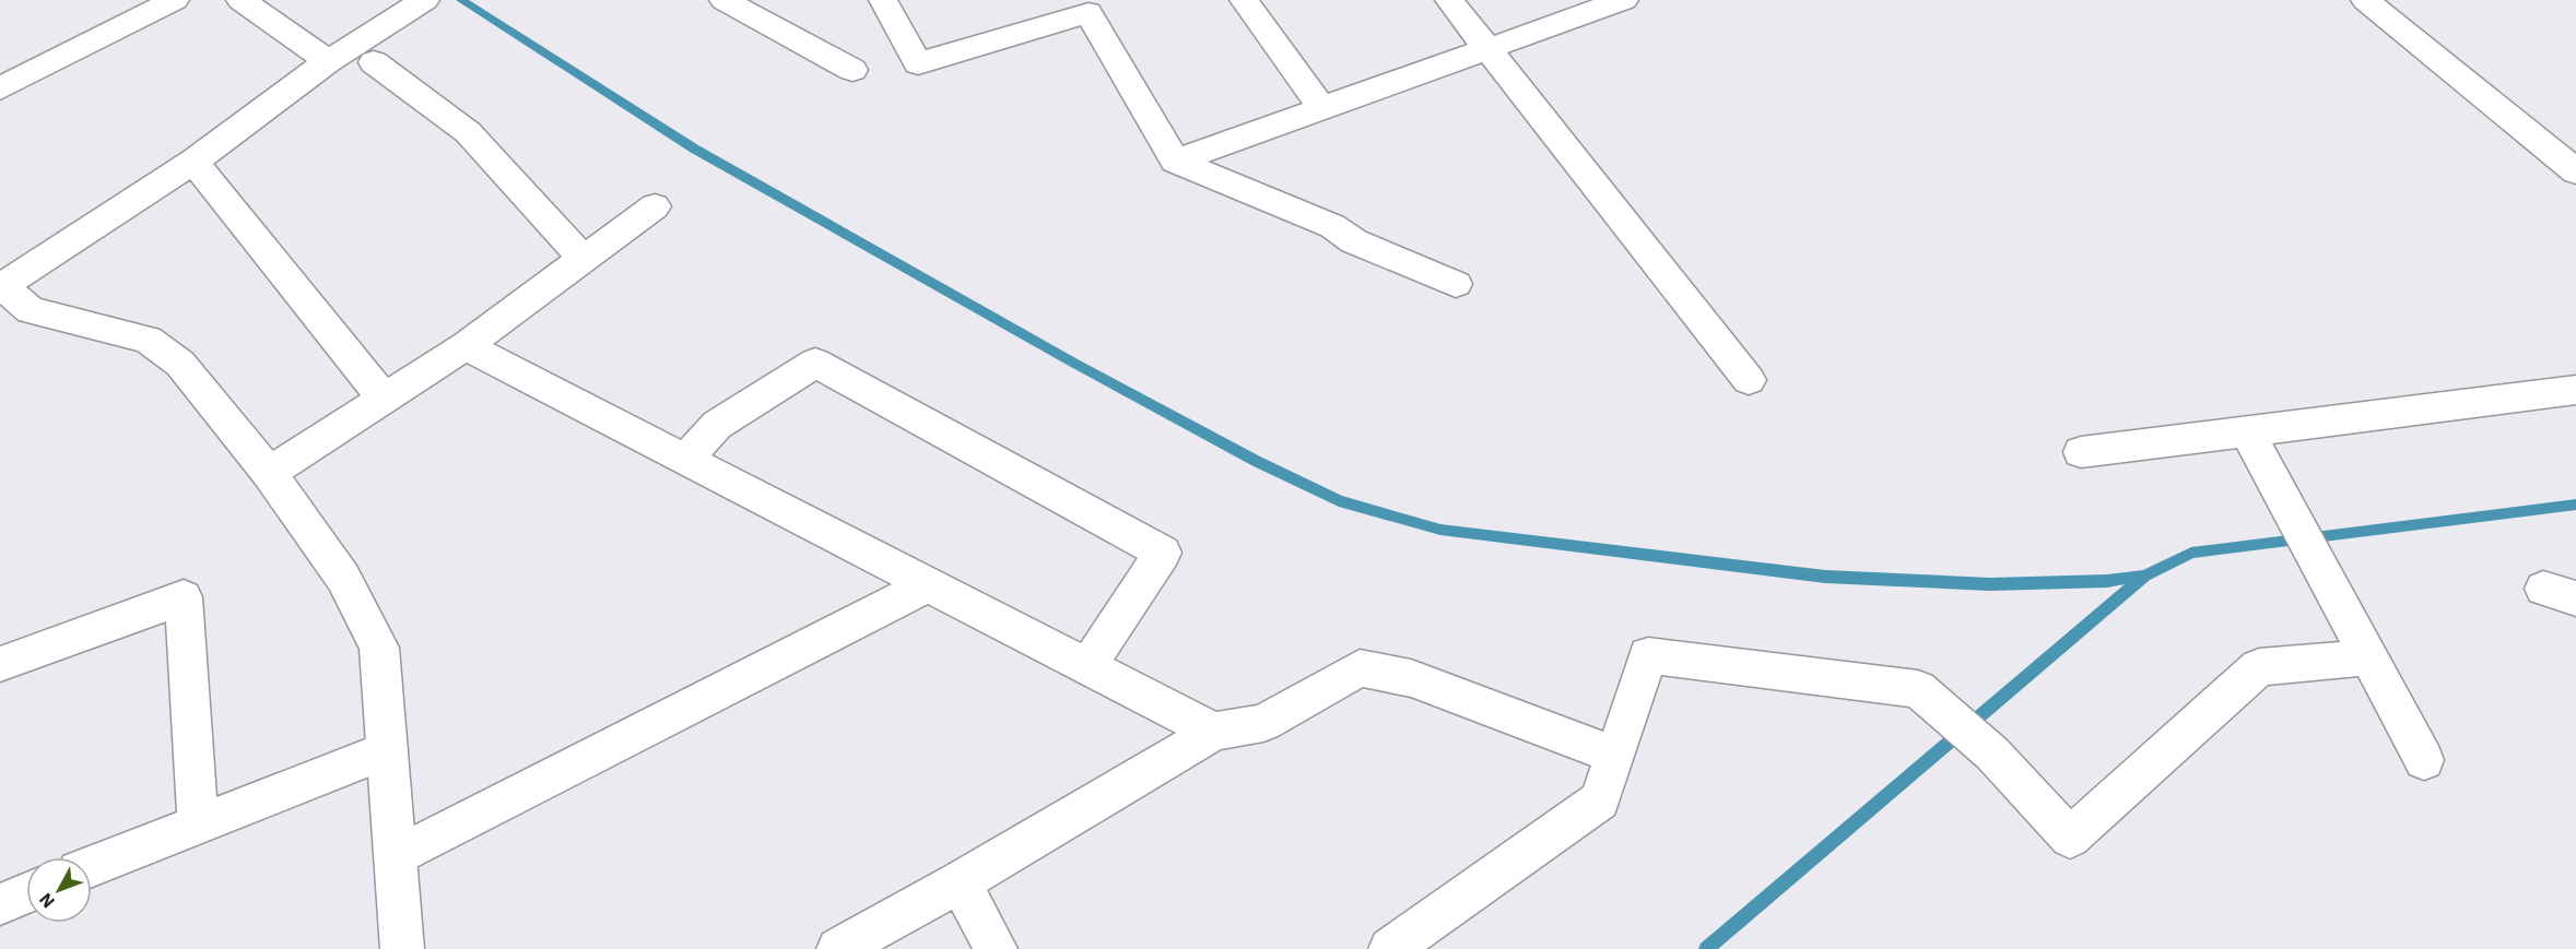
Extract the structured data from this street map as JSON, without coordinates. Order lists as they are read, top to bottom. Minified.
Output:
{"north":"bottom left"}
